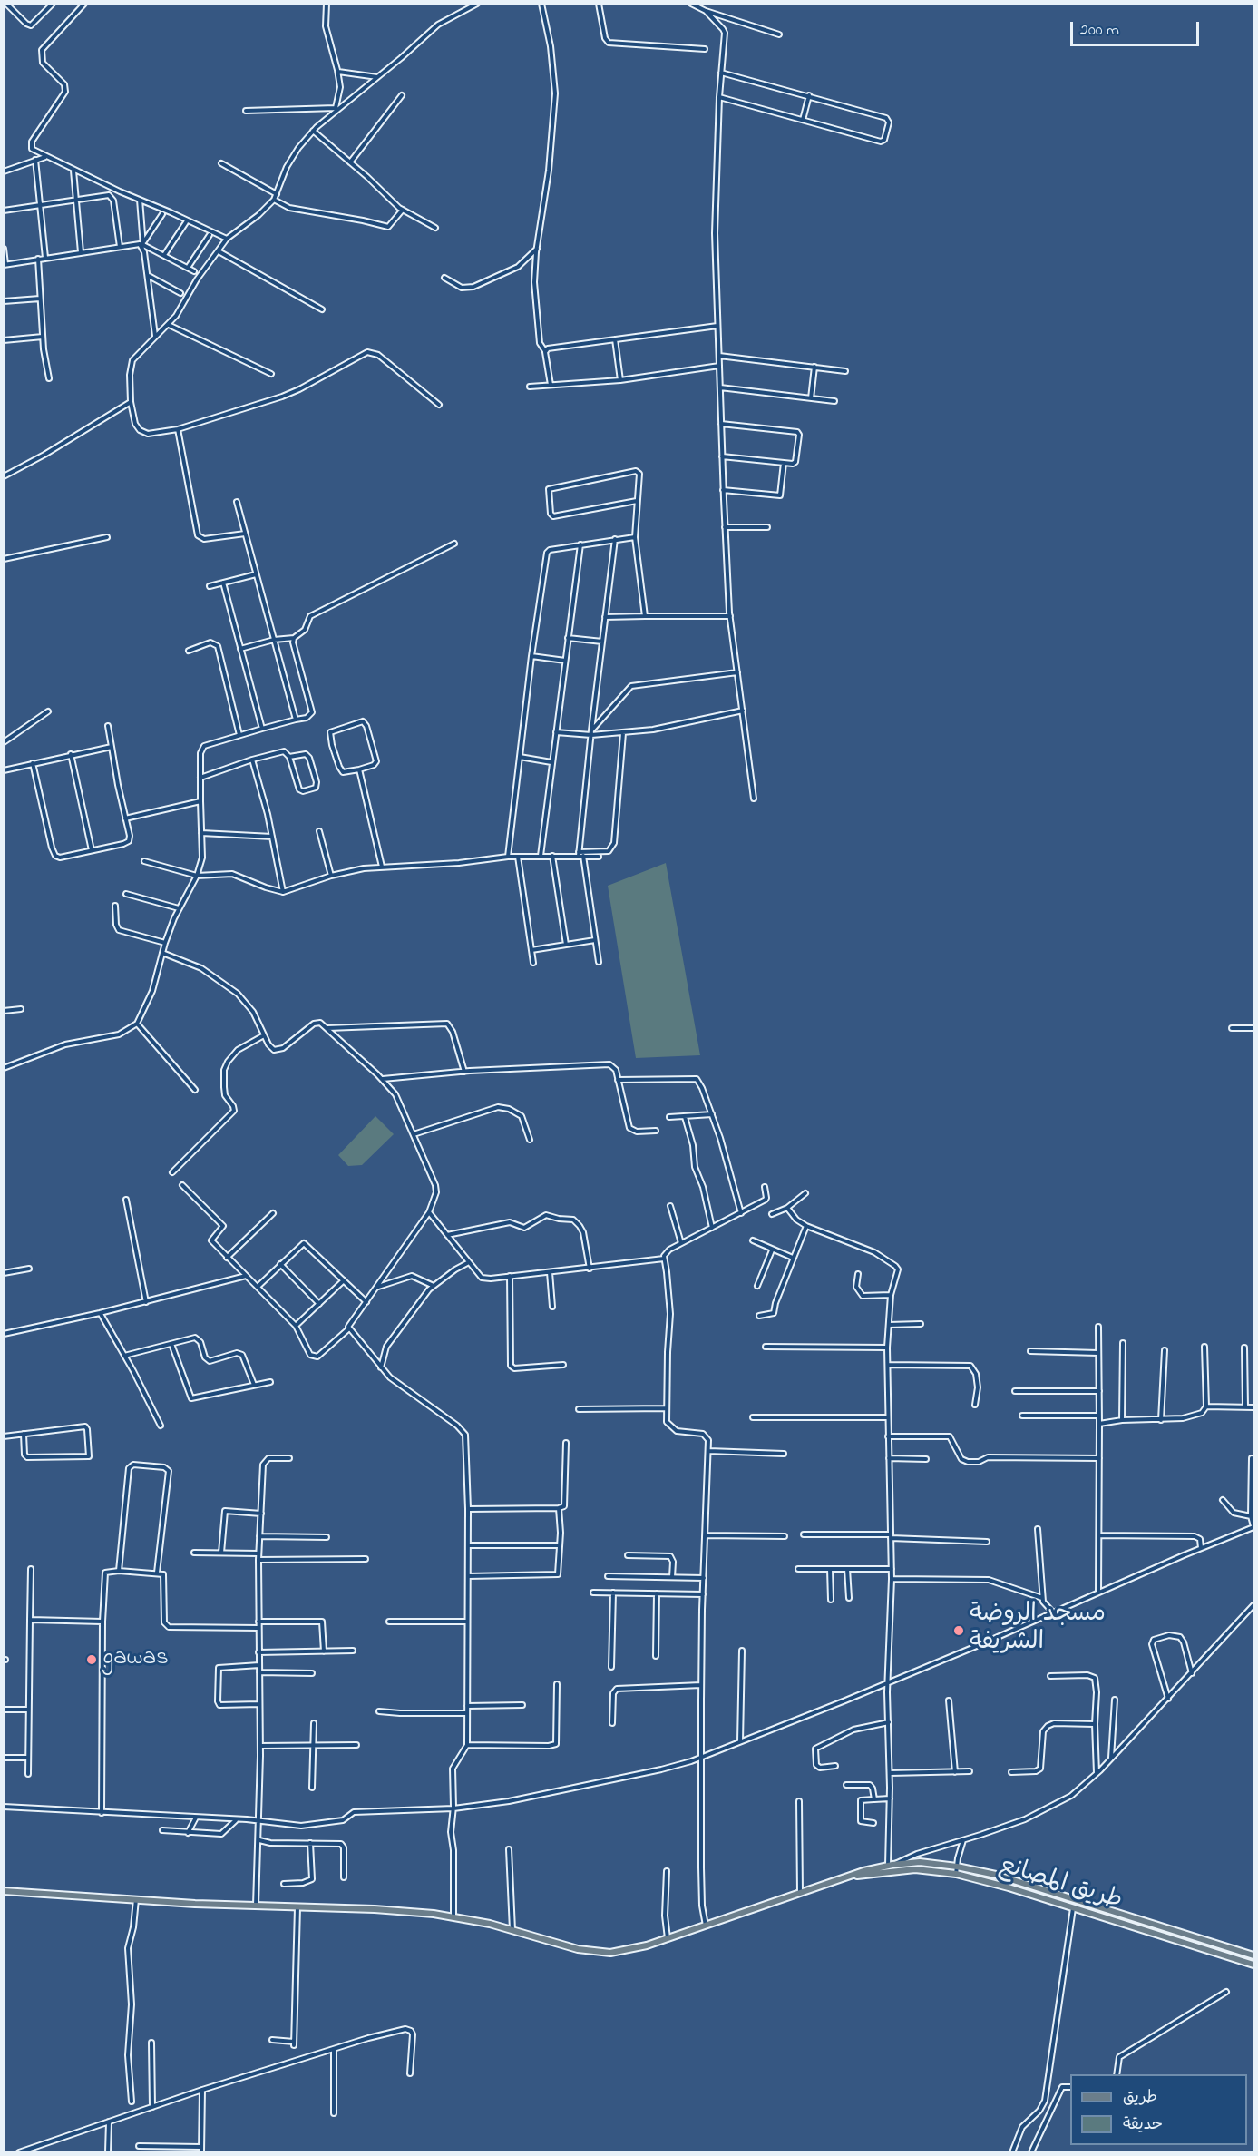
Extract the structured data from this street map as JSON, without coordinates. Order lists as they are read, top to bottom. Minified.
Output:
{"streets":{"main road":["طريق المصانع"]},"places":["مسجد الروضة الشريفة","gawas"],"legend":["طريق","حديقة"],"scale_bar":"200 m"}
